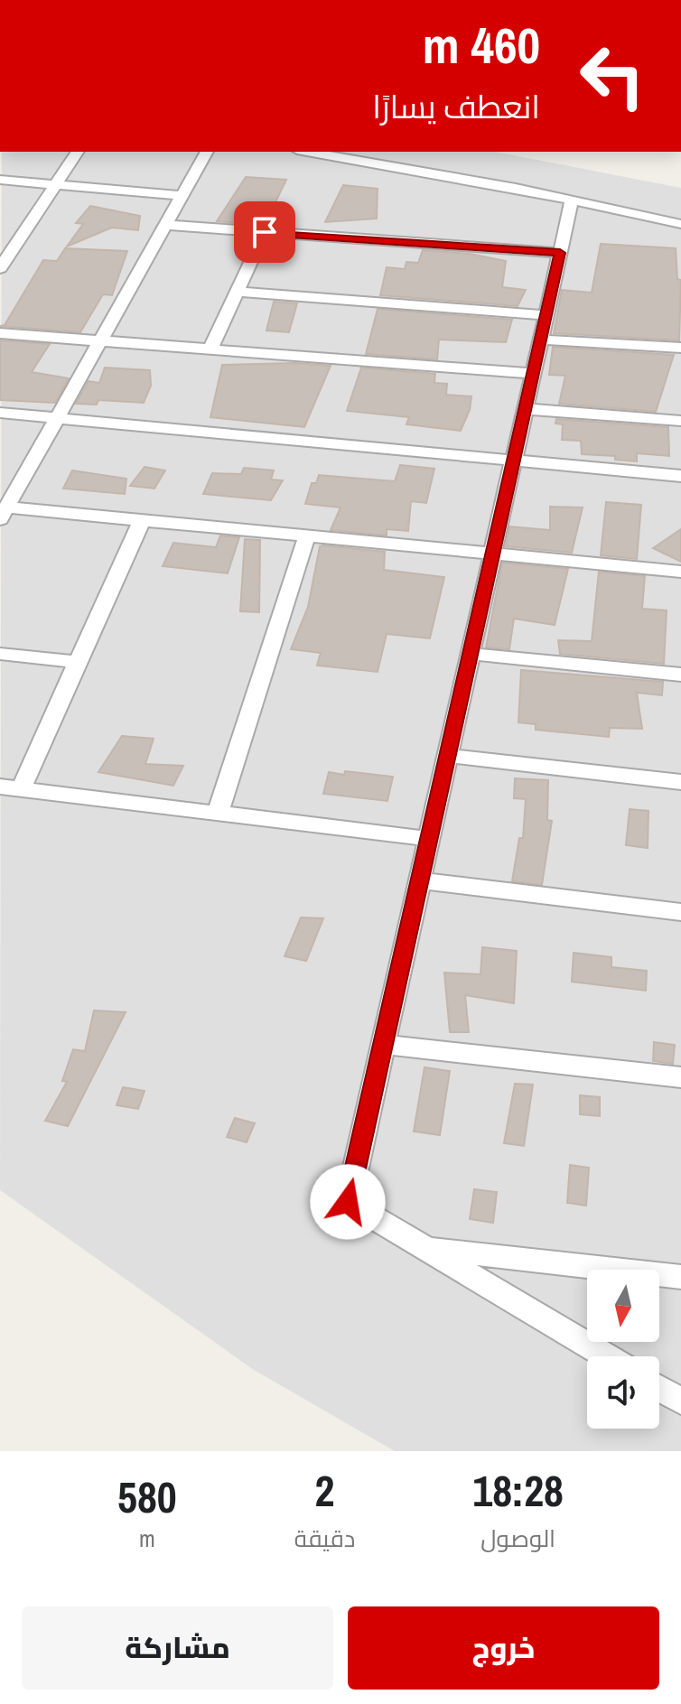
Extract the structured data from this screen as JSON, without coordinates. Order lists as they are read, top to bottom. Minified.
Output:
{"north":"bottom","page":{"turn":["460 m","انعطف يسارًا"],"eta":["18:28","الوصول","2","دقيقة","580","m"],"buttons":["خروج","مشاركة"]}}
